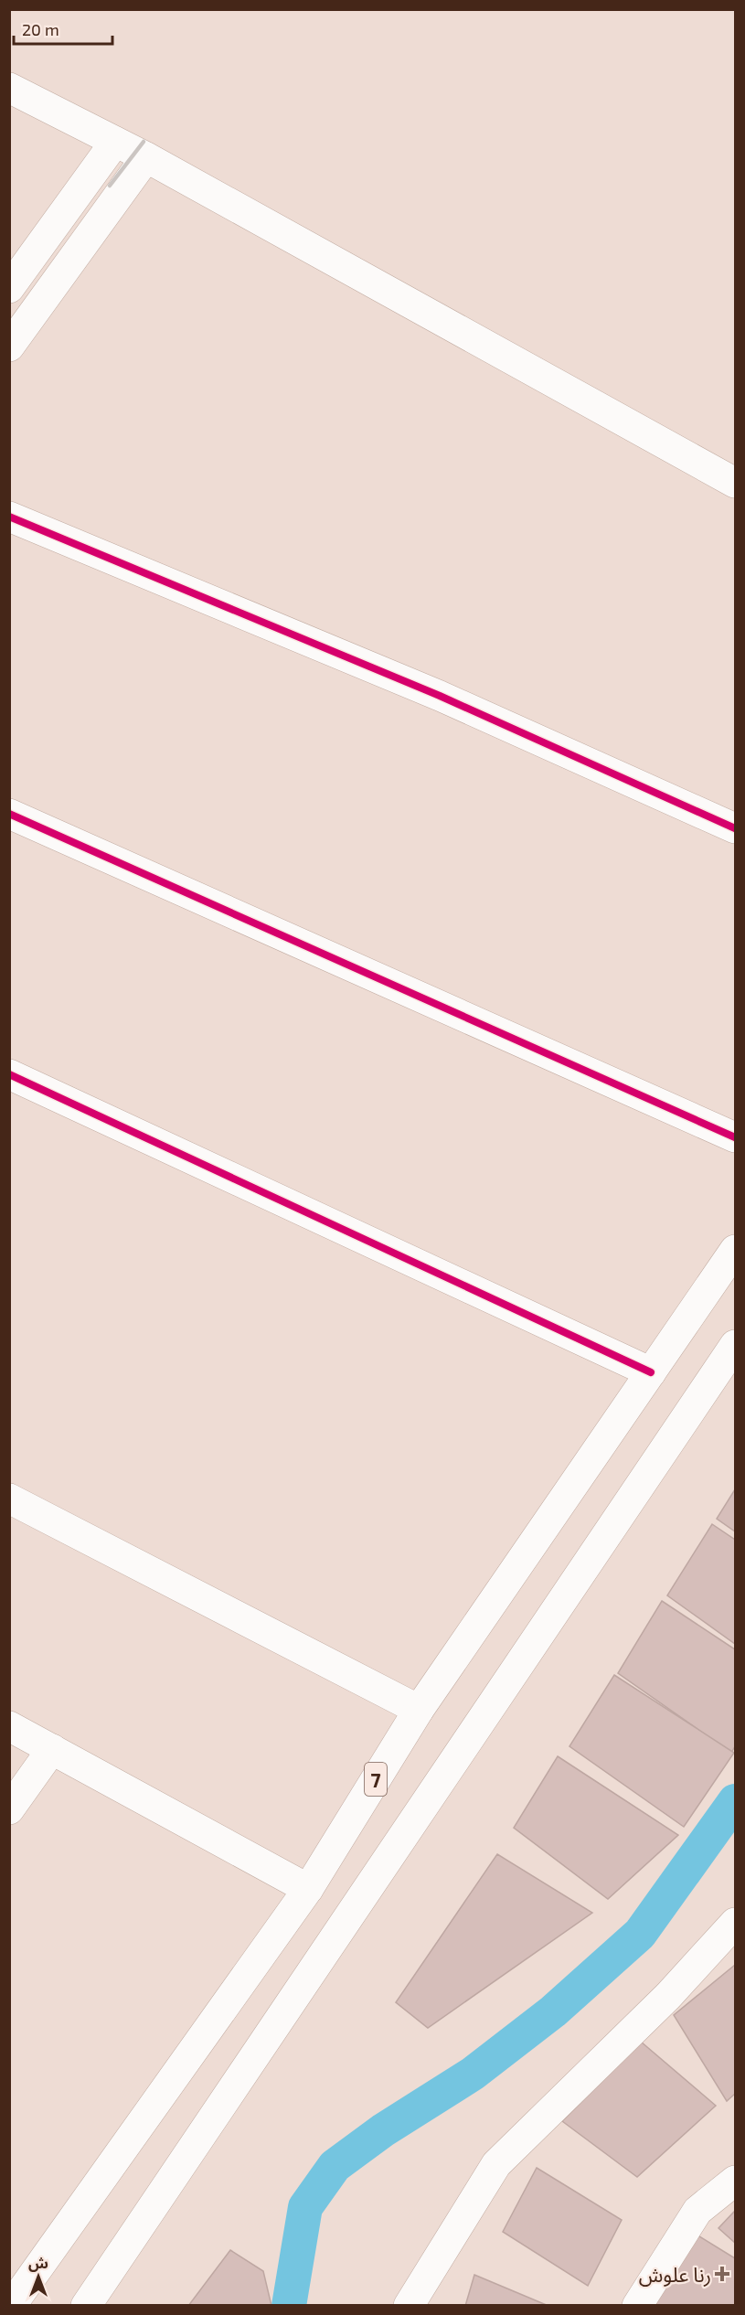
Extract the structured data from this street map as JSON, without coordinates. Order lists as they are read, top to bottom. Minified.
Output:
{"streets":{"street":["7"]},"places":{"health":["رنا علوش"]},"scale_bar":"20 m","north":"top"}
